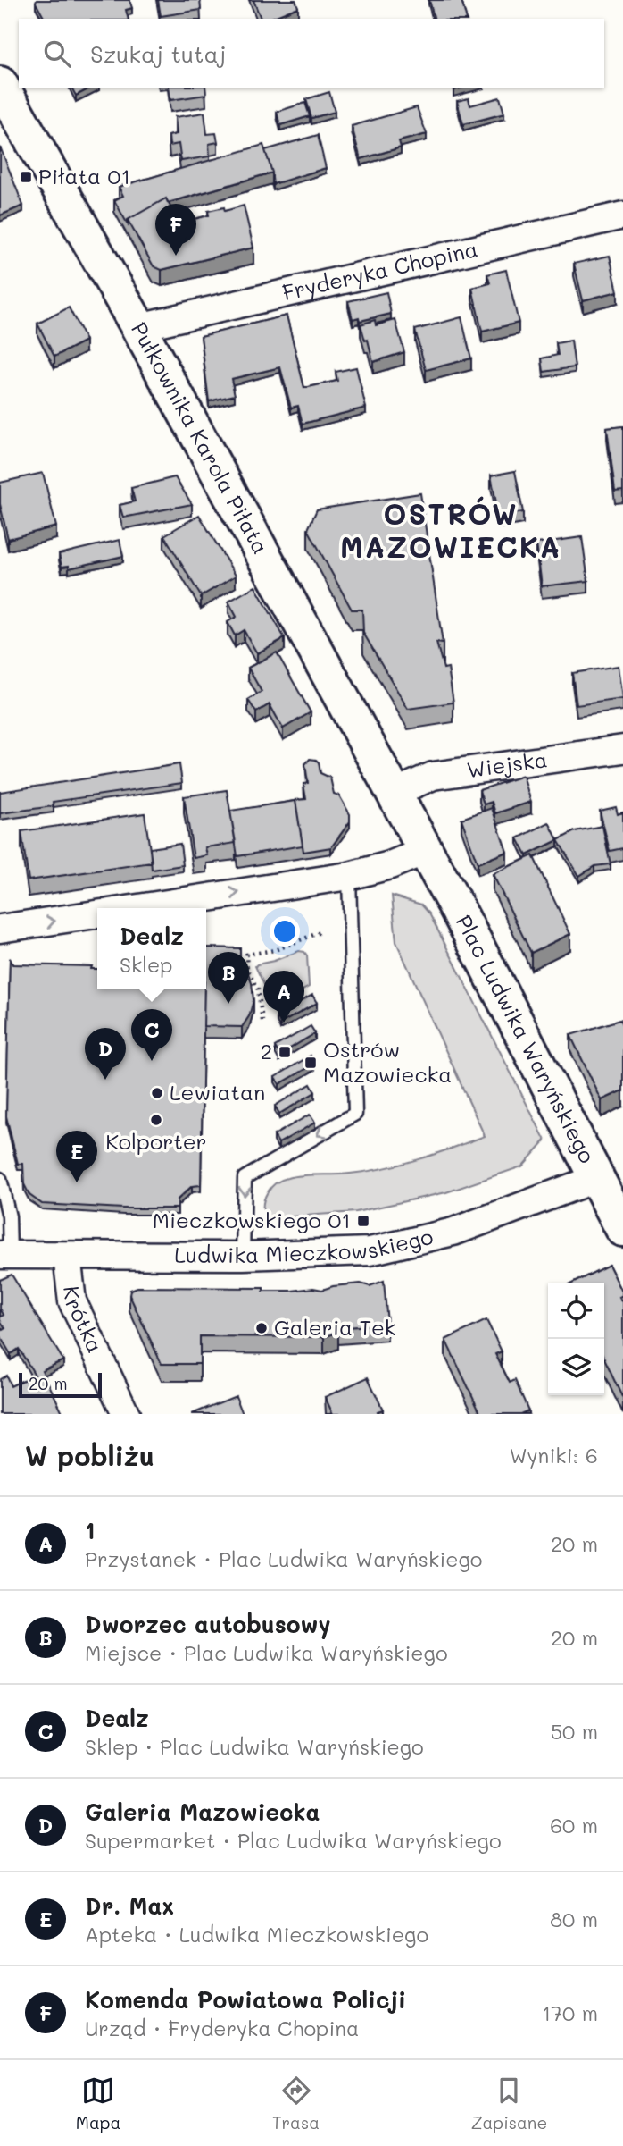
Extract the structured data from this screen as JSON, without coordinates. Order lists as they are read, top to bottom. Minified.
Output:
{"streets":{"street":["Fryderyka Chopina","Pułkownika Karola Piłata","Wiejska","Plac Ludwika Waryńskiego","Ludwika Mieczkowskiego","Krótka"]},"crossings":[["Fryderyka Chopina","Pułkownika Karola Piłata"],["Pułkownika Karola Piłata","Wiejska"],["Pułkownika Karola Piłata","Plac Ludwika Waryńskiego"],["Wiejska","Plac Ludwika Waryńskiego"],["Plac Ludwika Waryńskiego","Ludwika Mieczkowskiego"],["Ludwika Mieczkowskiego","Krótka"]],"districts":["OSTRÓW MAZOWIECKA"],"places":{"transit":["Piłata 01","2","Ostrów Mazowiecka","Mieczkowskiego 01"],"other":["Lewiatan","Kolporter","Galeria Tek"]},"scale_bar":"20 m","page":{"search":"Szukaj tutaj","pins":["F","B","A","C","D","E"],"popup":["Dealz","Sklep"],"scale":"20 m","heading":["W pobliżu","Wyniki: 6"],"list":[{"mark":"A","name":"1","note":"Przystanek · Plac Ludwika Waryńskiego","value":"20 m"},{"mark":"B","name":"Dworzec autobusowy","note":"Miejsce · Plac Ludwika Waryńskiego","value":"20 m"},{"mark":"C","name":"Dealz","note":"Sklep · Plac Ludwika Waryńskiego","value":"50 m"},{"mark":"D","name":"Galeria Mazowiecka","note":"Supermarket · Plac Ludwika Waryńskiego","value":"60 m"},{"mark":"E","name":"Dr. Max","note":"Apteka · Ludwika Mieczkowskiego","value":"80 m"},{"mark":"F","name":"Komenda Powiatowa Policji","note":"Urząd · Fryderyka Chopina","value":"170 m"}],"nav":["Mapa","Trasa","Zapisane"]}}
